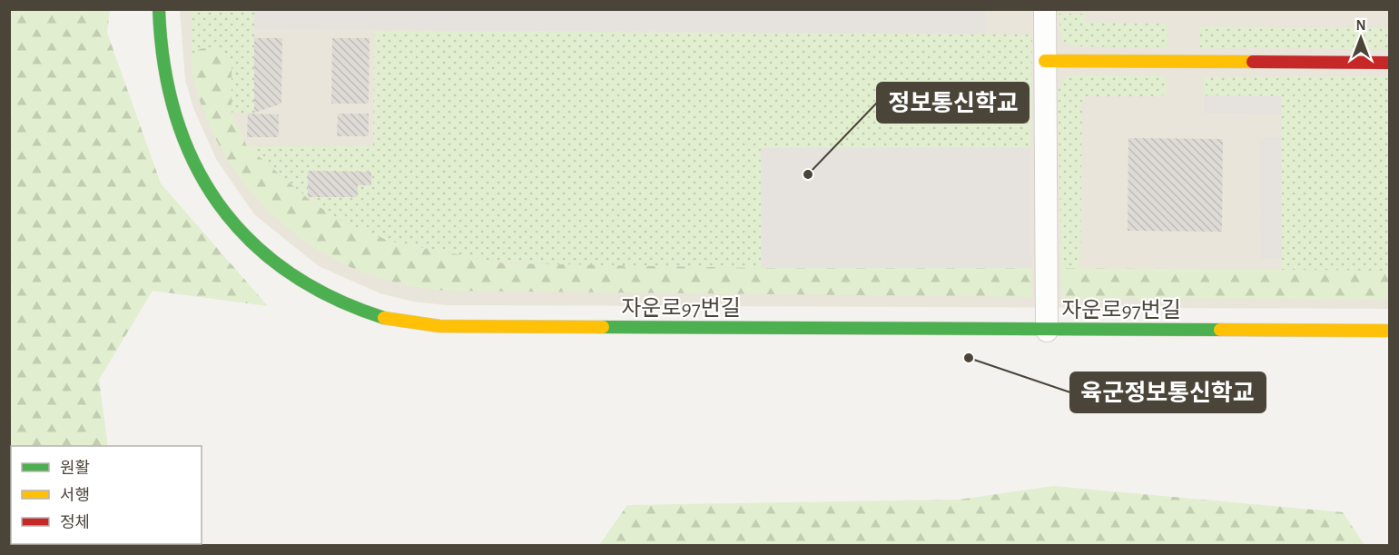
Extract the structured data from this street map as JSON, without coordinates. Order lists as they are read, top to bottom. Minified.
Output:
{"streets":{"street":["자운로97번길"]},"places":["정보통신학교","육군정보통신학교"],"legend":["원활","서행","정체"],"north":"top"}
